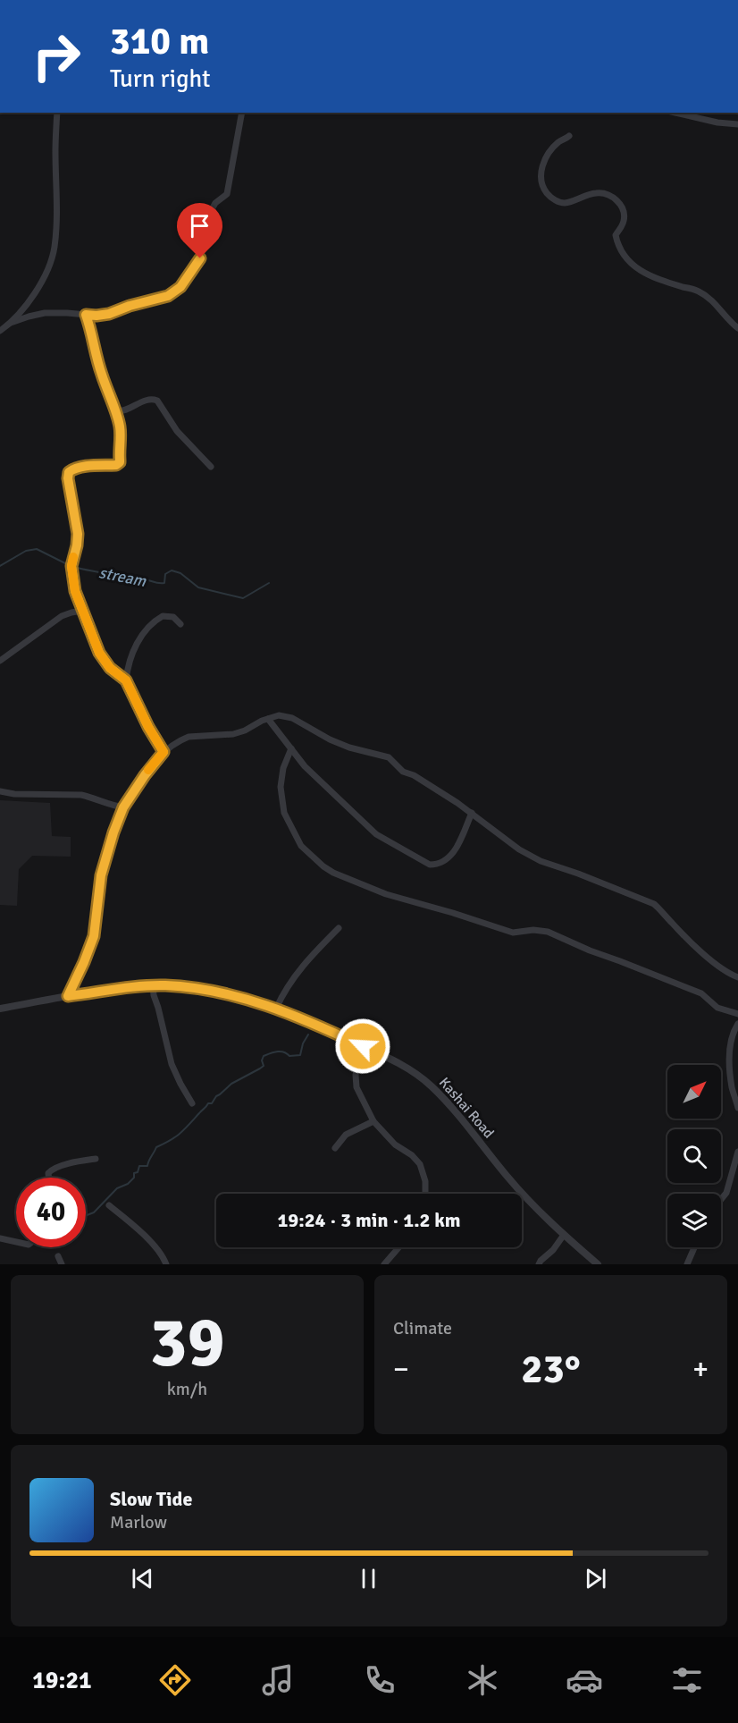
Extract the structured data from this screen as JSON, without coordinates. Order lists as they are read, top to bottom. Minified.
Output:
{"streets":{"street":["Kashai Road"]},"water":["stream"],"north":"top right","page":{"turn":["310 m","Turn right"],"limit":"40","trip":"19:24 · 3 min · 1.2 km","tile":[["39","km/h"],"Climate"],"heat":["−","23°","+"],"song":["Slow Tide","Marlow"],"tabs":"19:21"}}
